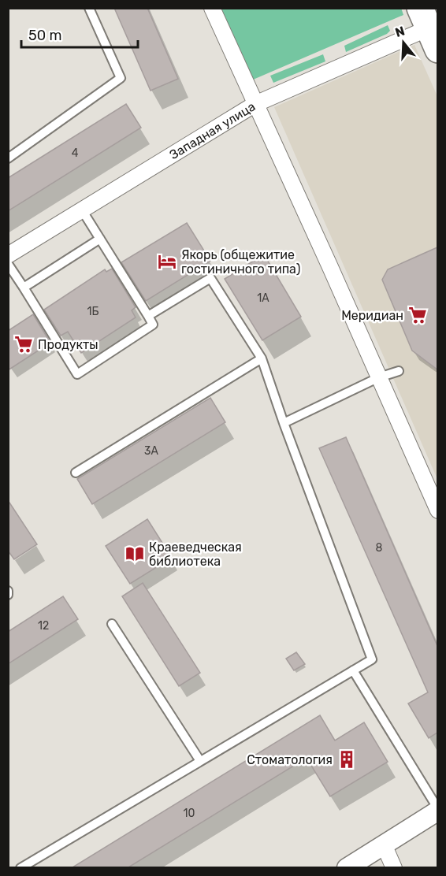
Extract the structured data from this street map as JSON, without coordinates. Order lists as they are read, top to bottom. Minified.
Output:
{"streets":{"street":["Западная улица"]},"places":{"hotel":["Якорь (общежитие гостиничного типа)"],"supermarket":["Меридиан","Продукты"],"library":["Краеведческая библиотека"],"building":["Стоматология"]},"house_numbers":["4","1А","1Б","3А","8","12","10"],"scale_bar":"50 m","north":"top"}
